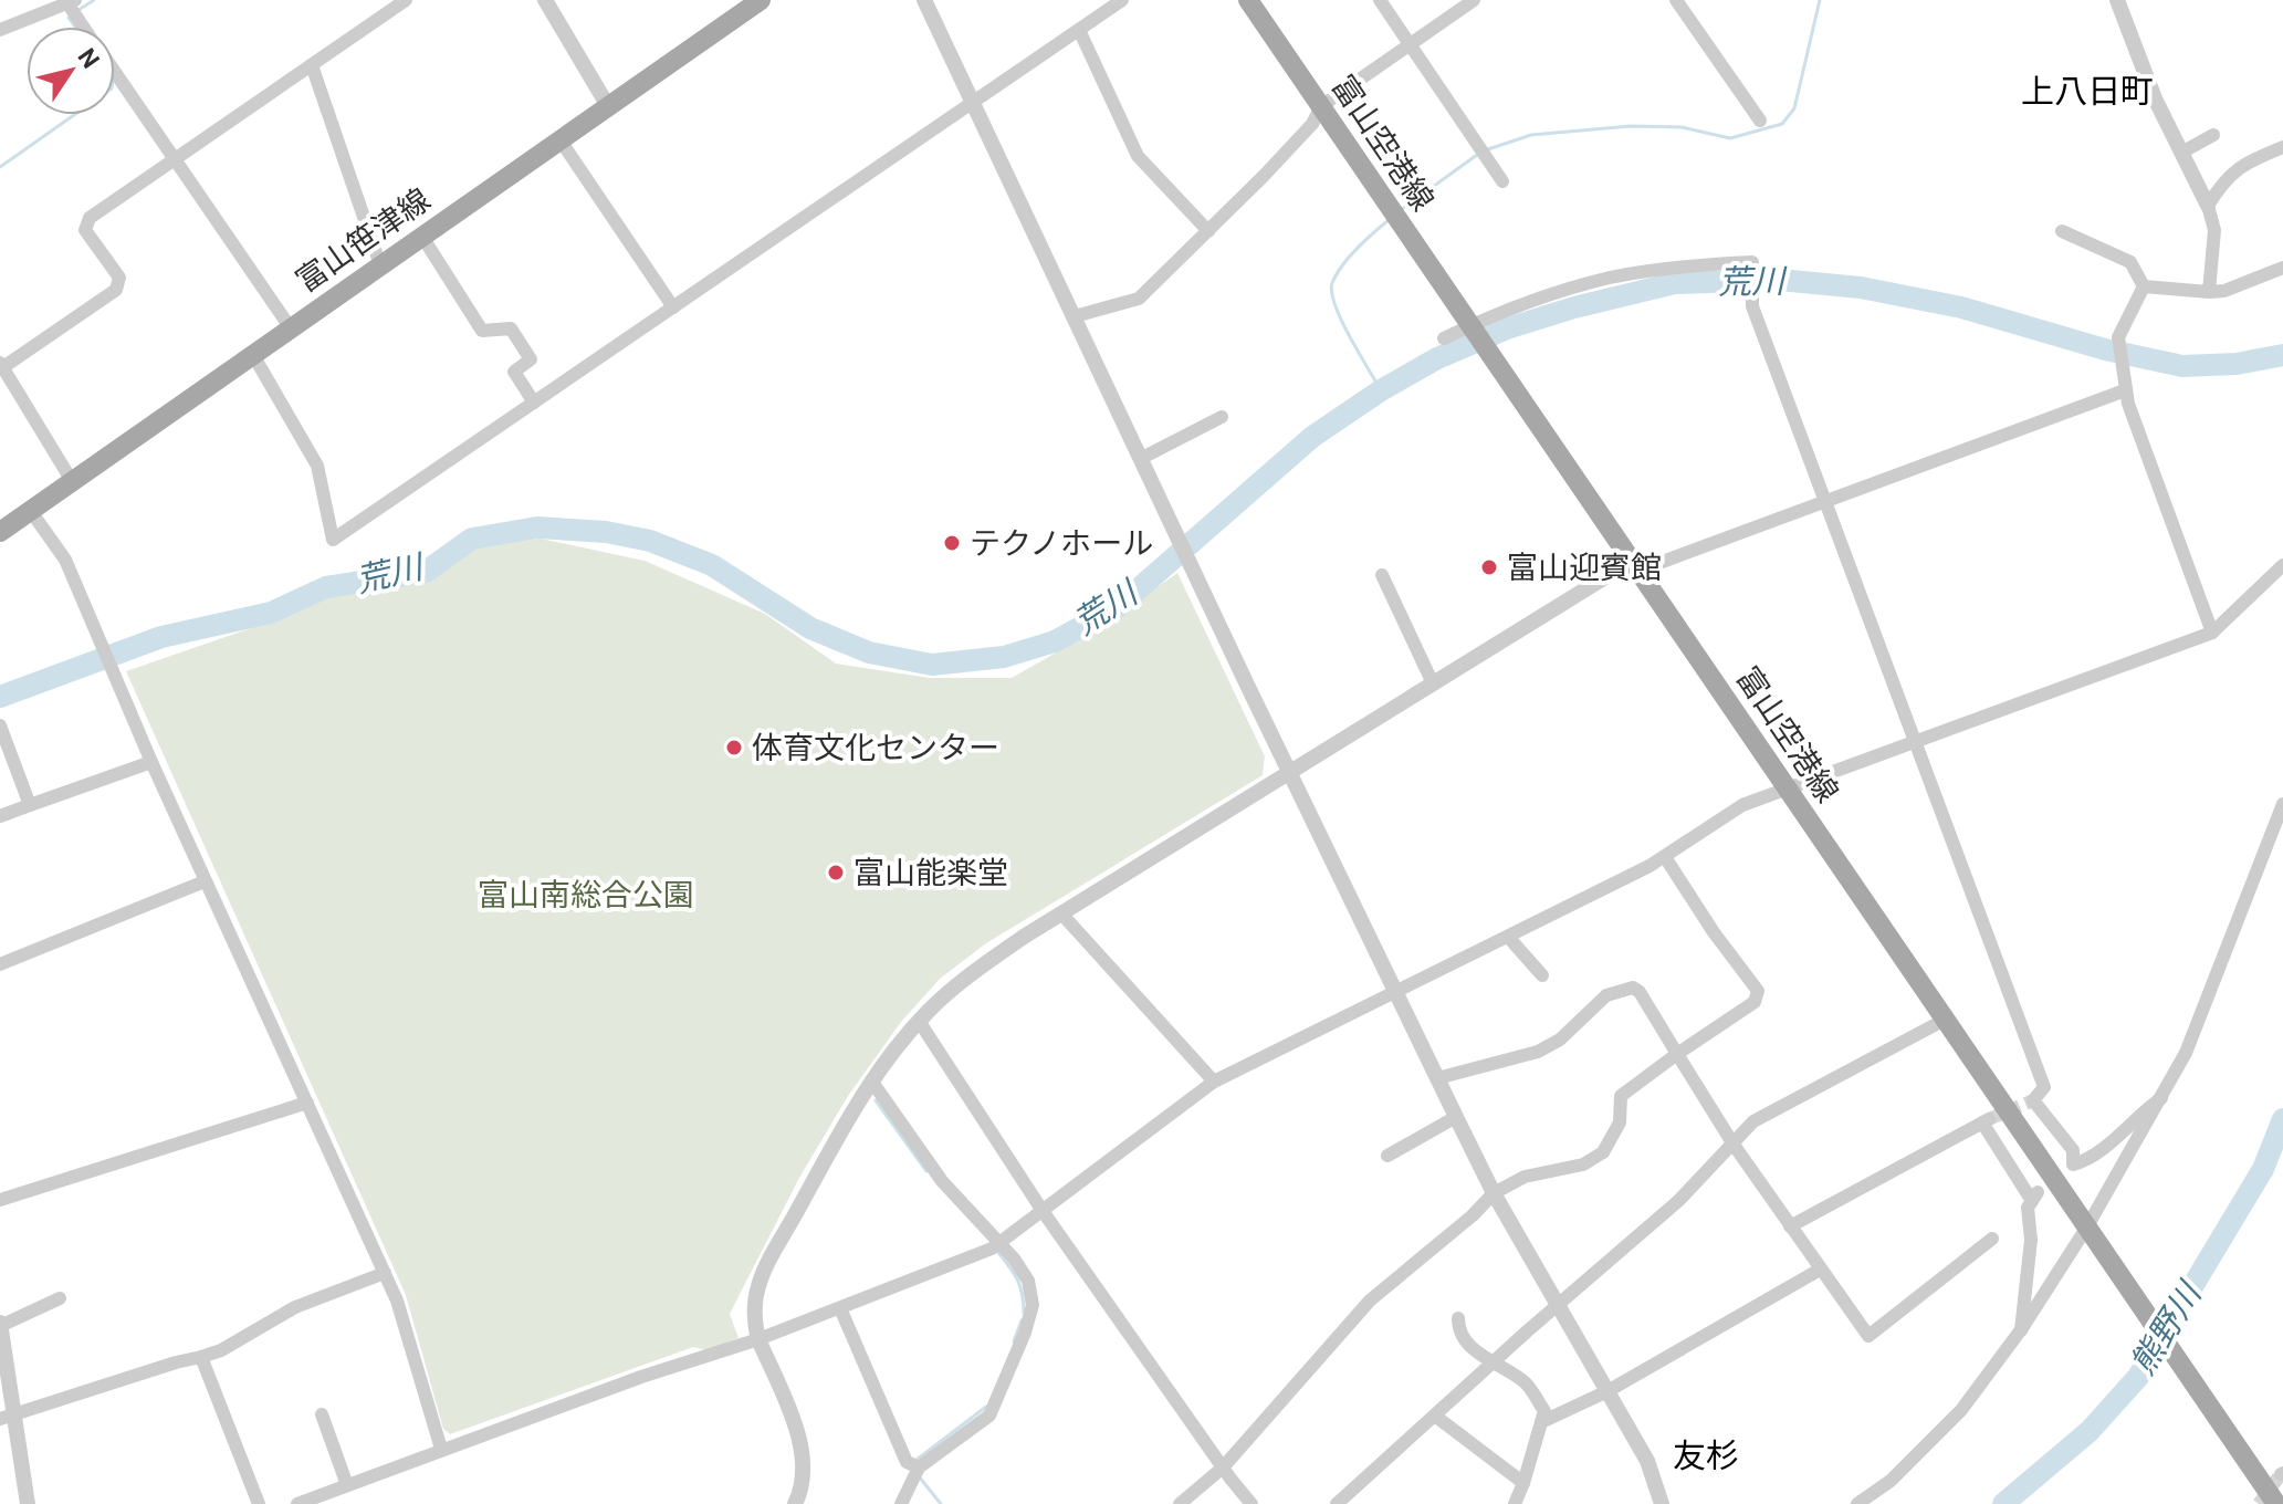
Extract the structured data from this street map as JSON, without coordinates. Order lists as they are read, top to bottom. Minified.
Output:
{"streets":{"main road":["富山空港線","富山笹津線"]},"districts":["上八日町","友杉"],"water":["荒川","熊野川"],"parks":["富山南総合公園"],"places":["テクノホール","富山迎賓館","体育文化センター","富山能楽堂"],"north":"top right"}
